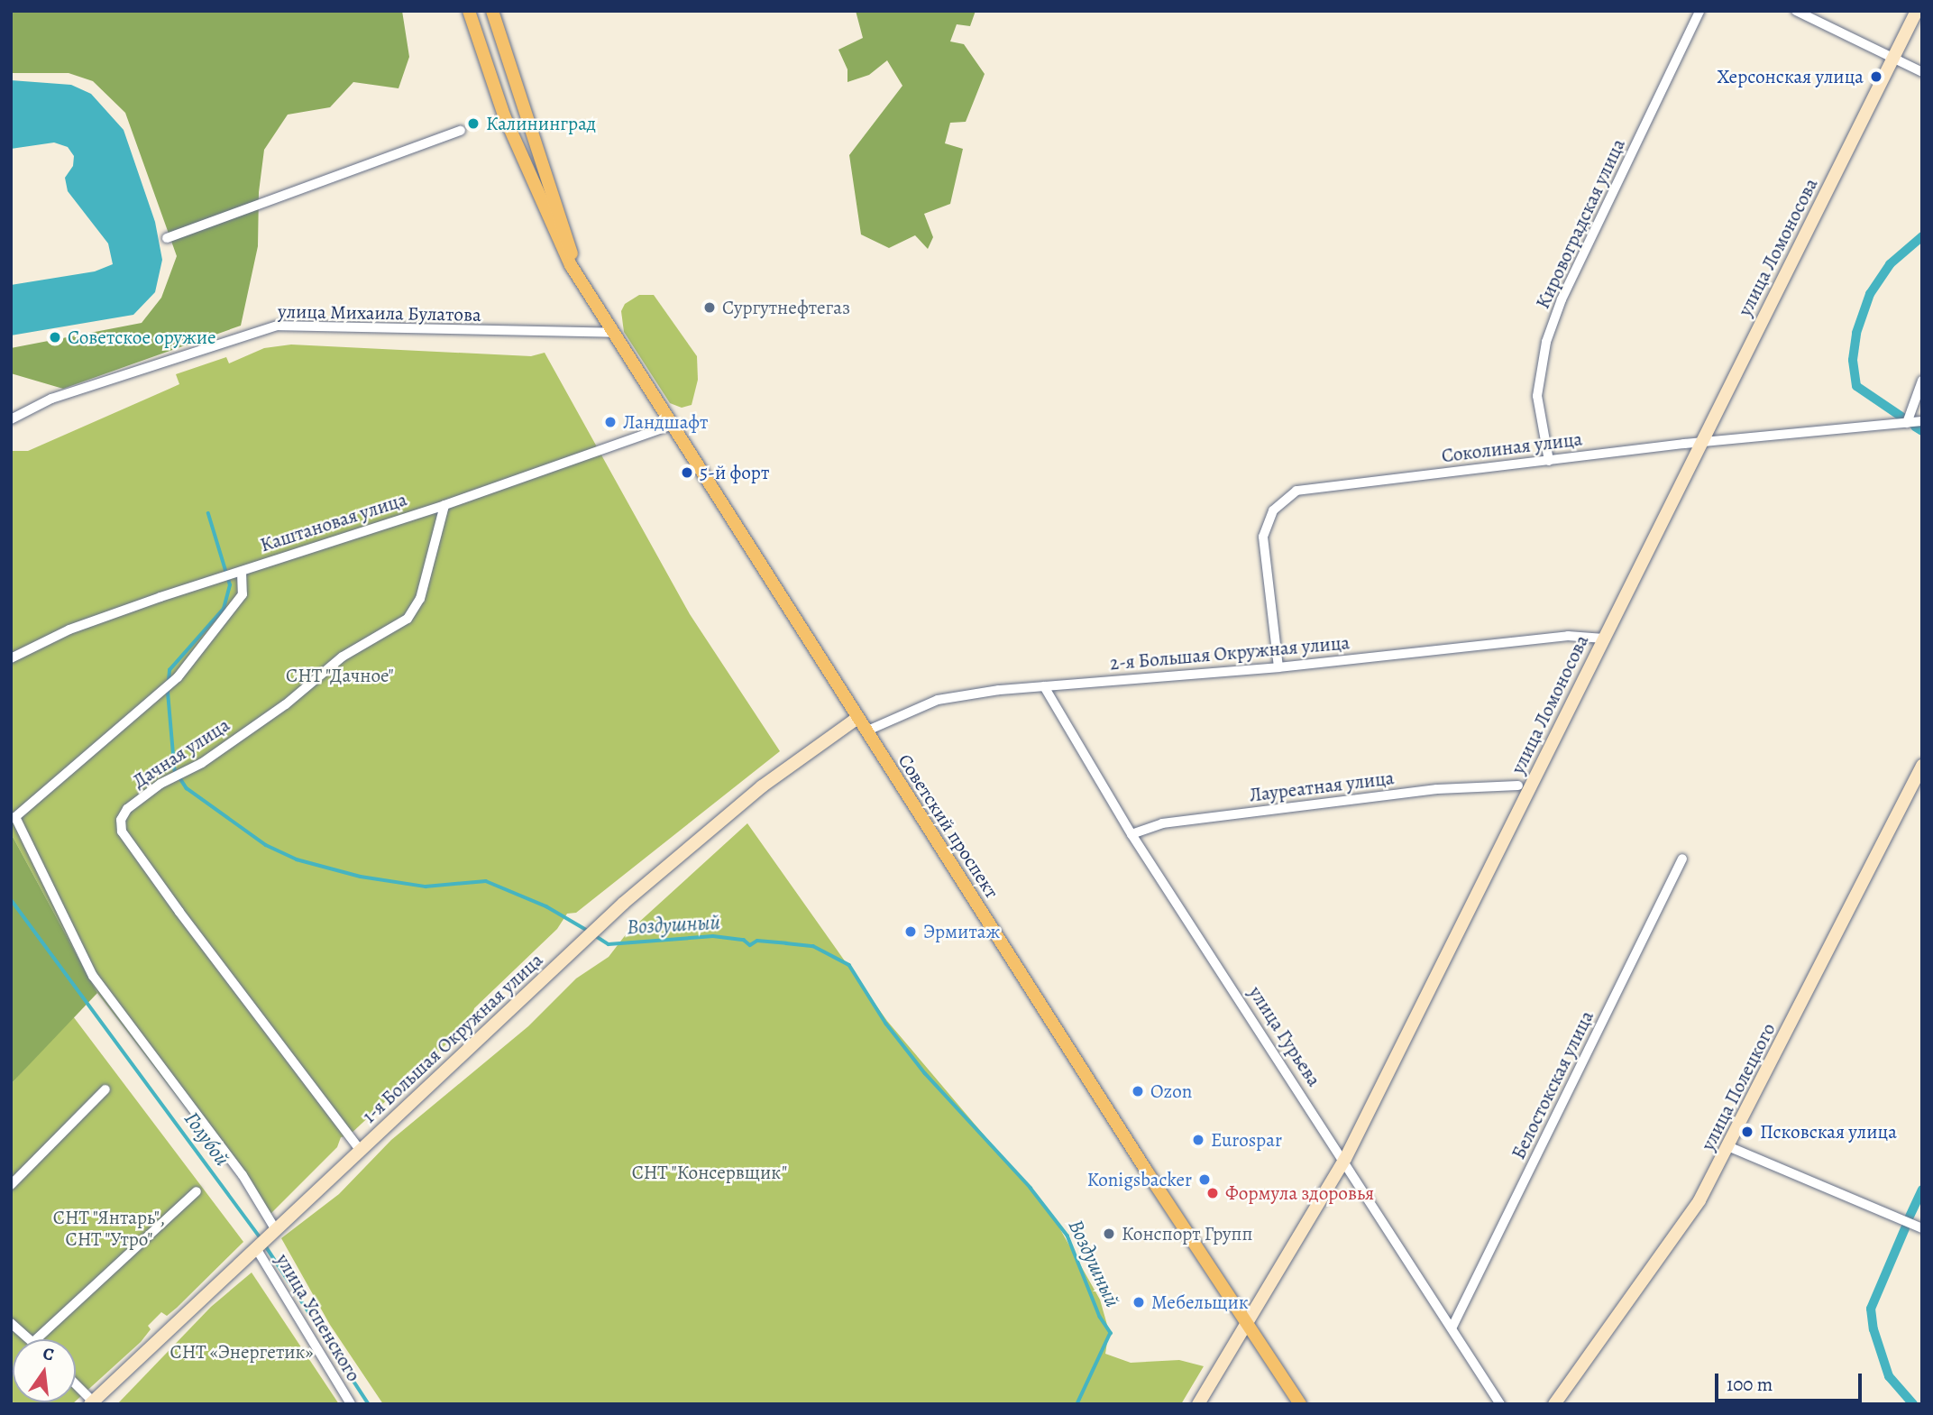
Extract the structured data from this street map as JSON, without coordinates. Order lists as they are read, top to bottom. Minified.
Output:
{"streets":{"main road":["Советский проспект"],"street":["Кировоградская улица","улица Ломоносова","улица Михаила Булатова","Соколиная улица","Каштановая улица","2-я Большая Окружная улица","Дачная улица","Лауреатная улица","улица Гурьева","1-я Большая Окружная улица","Белостокская улица","улица Полецкого","улица Успенского"]},"crossings":[["Кировоградская улица","Соколиная улица"],["улица Ломоносова","Соколиная улица"],["улица Ломоносова","2-я Большая Окружная улица"],["улица Ломоносова","Советский проспект"],["улица Ломоносова","улица Гурьева"],["улица Михаила Булатова","Советский проспект"],["Соколиная улица","2-я Большая Окружная улица"],["Каштановая улица","Дачная улица"],["Каштановая улица","Советский проспект"],["2-я Большая Окружная улица","Советский проспект"],["2-я Большая Окружная улица","улица Гурьева"],["Дачная улица","1-я Большая Окружная улица"],["Лауреатная улица","улица Гурьева"],["Советский проспект","1-я Большая Окружная улица"],["улица Гурьева","Белостокская улица"],["1-я Большая Окружная улица","улица Успенского"]],"water":["Воздушный","Голубой"],"parks":["СНТ \"Дачное\"","СНТ \"Консервщик\"","СНТ \"Янтарь\", СНТ \"Утро\"","СНТ «Энергетик»"],"places":["Херсонская улица","Калининград","Сургутнефтегаз","Советское оружие","Ландшафт","5-й форт","Эрмитаж","Ozon","Псковская улица","Eurospar","Konigsbacker","Формула здоровья","Конспорт Групп","Мебельщик"],"scale_bar":"100 m","north":"top"}
